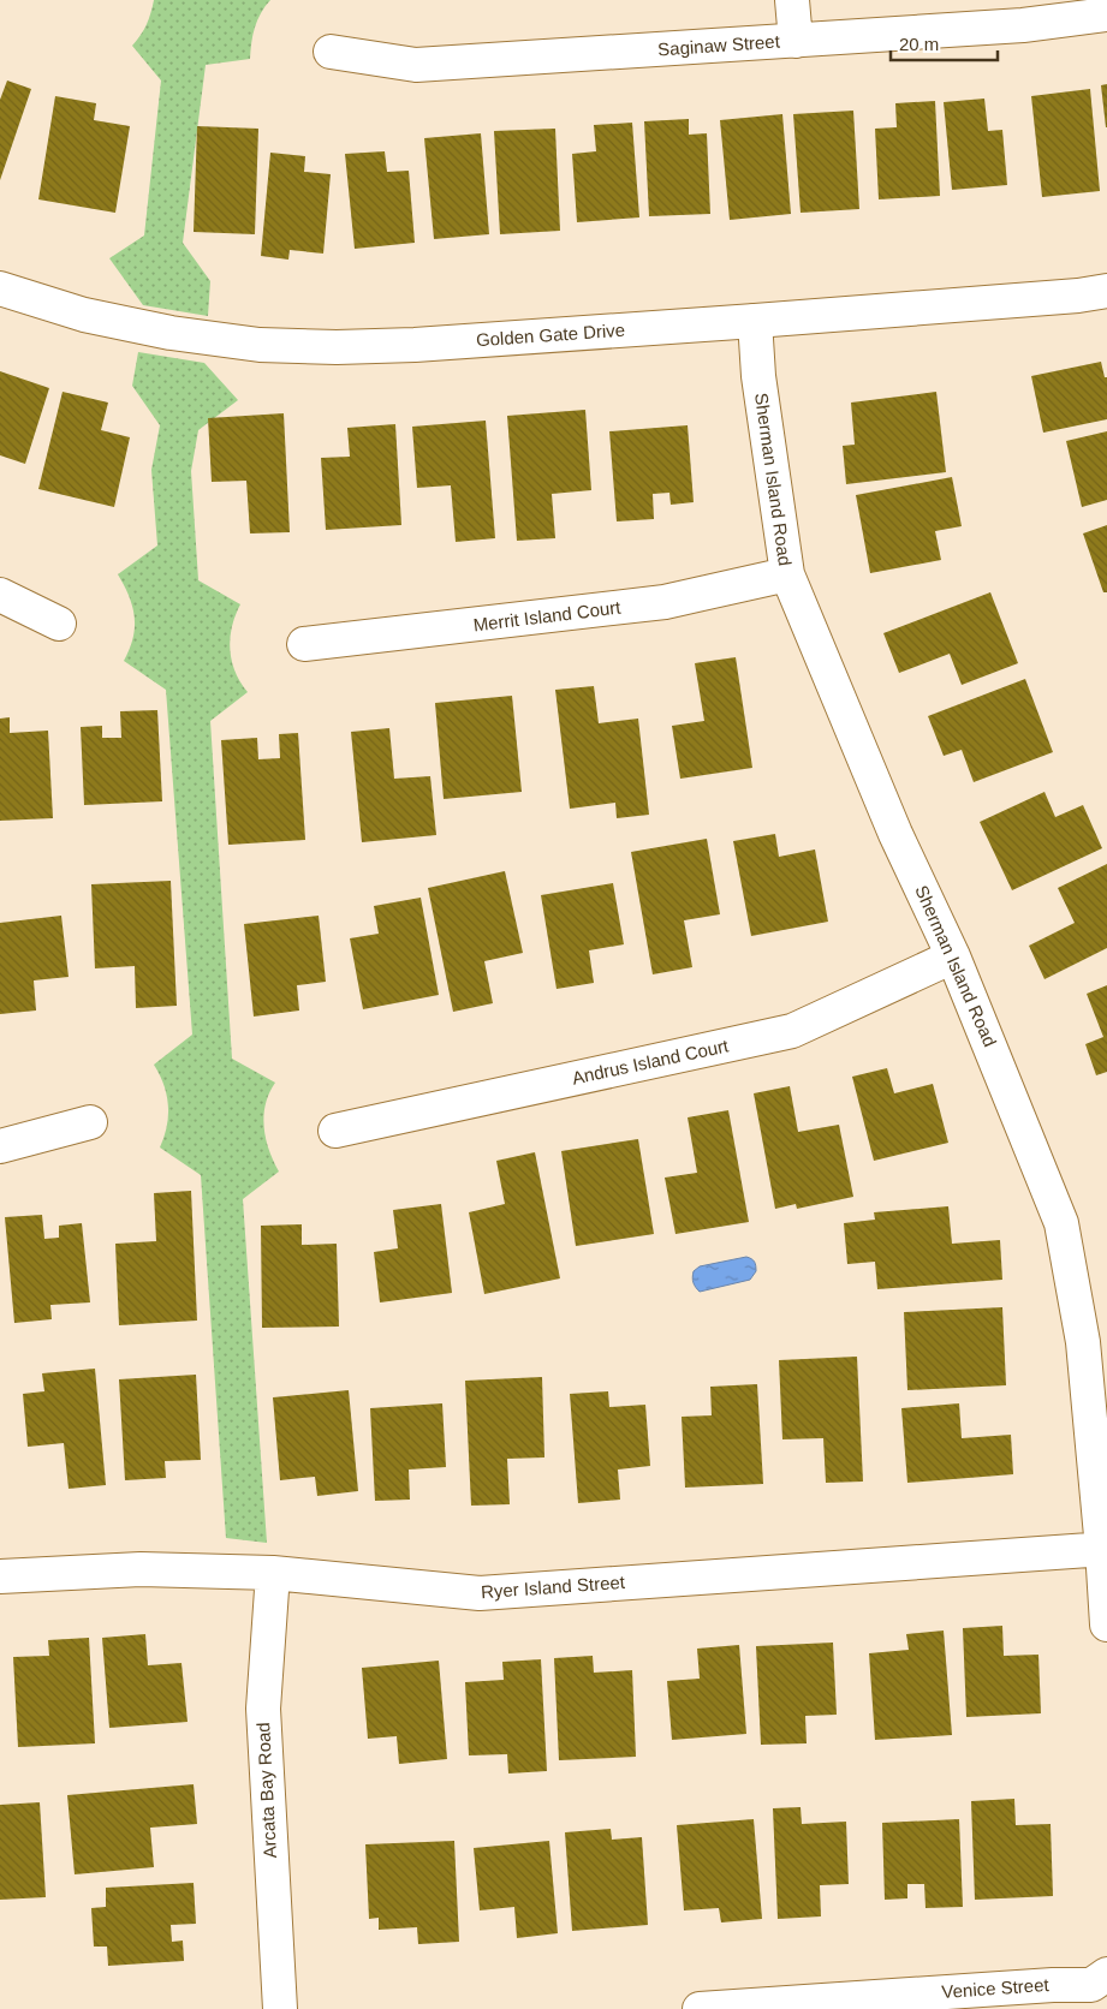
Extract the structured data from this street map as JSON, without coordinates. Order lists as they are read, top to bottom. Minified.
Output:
{"streets":{"street":["Saginaw Street","Golden Gate Drive","Sherman Island Road","Merrit Island Court","Andrus Island Court","Ryer Island Street","Arcata Bay Road","Venice Street"]},"crossings":[["Golden Gate Drive","Sherman Island Road"],["Sherman Island Road","Merrit Island Court"],["Sherman Island Road","Andrus Island Court"],["Sherman Island Road","Ryer Island Street"],["Ryer Island Street","Arcata Bay Road"]],"scale_bar":"20 m"}
